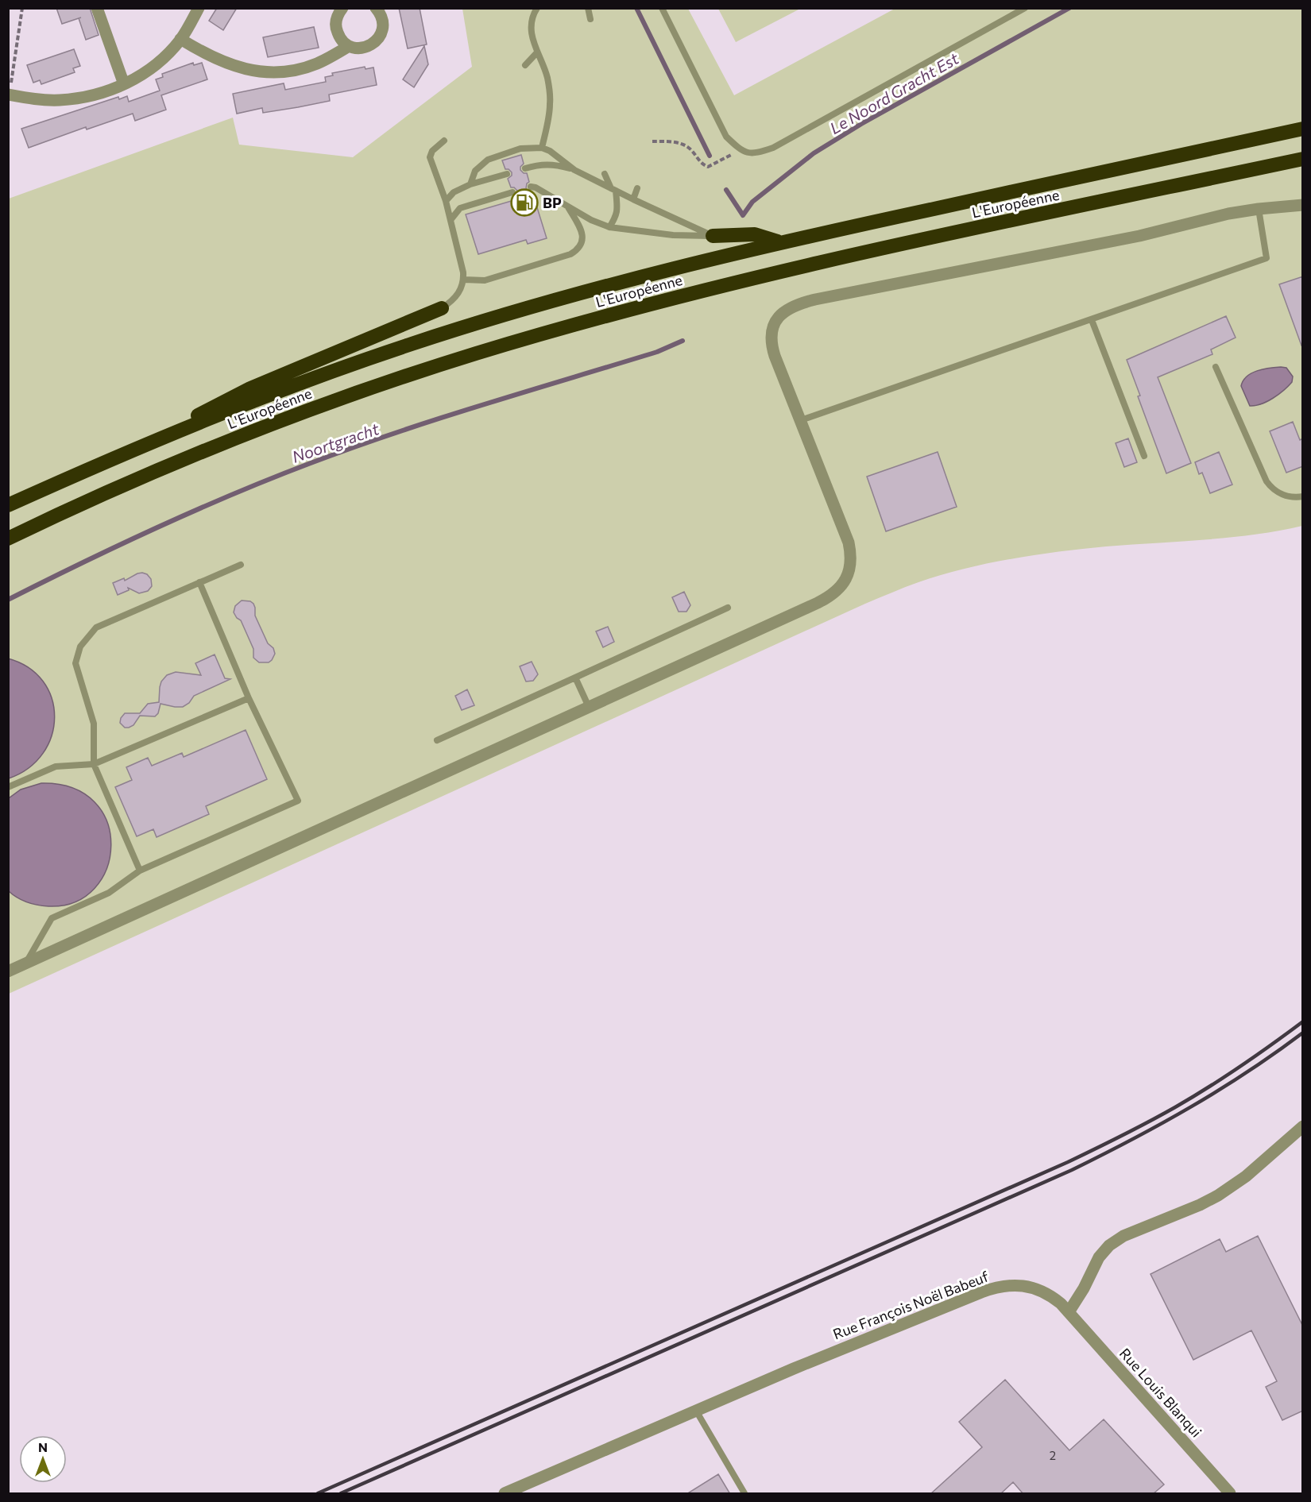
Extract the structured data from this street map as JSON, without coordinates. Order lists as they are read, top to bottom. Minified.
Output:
{"streets":{"highway":["L'Européenne"],"street":["Rue François Noël Babeuf","Rue Louis Blanqui"]},"crossings":[["Rue François Noël Babeuf","Rue Louis Blanqui"]],"water":["Le Noord Gracht Est","Noortgracht"],"places":{"fuel station":["BP"]},"house_numbers":["2"],"north":"top"}
